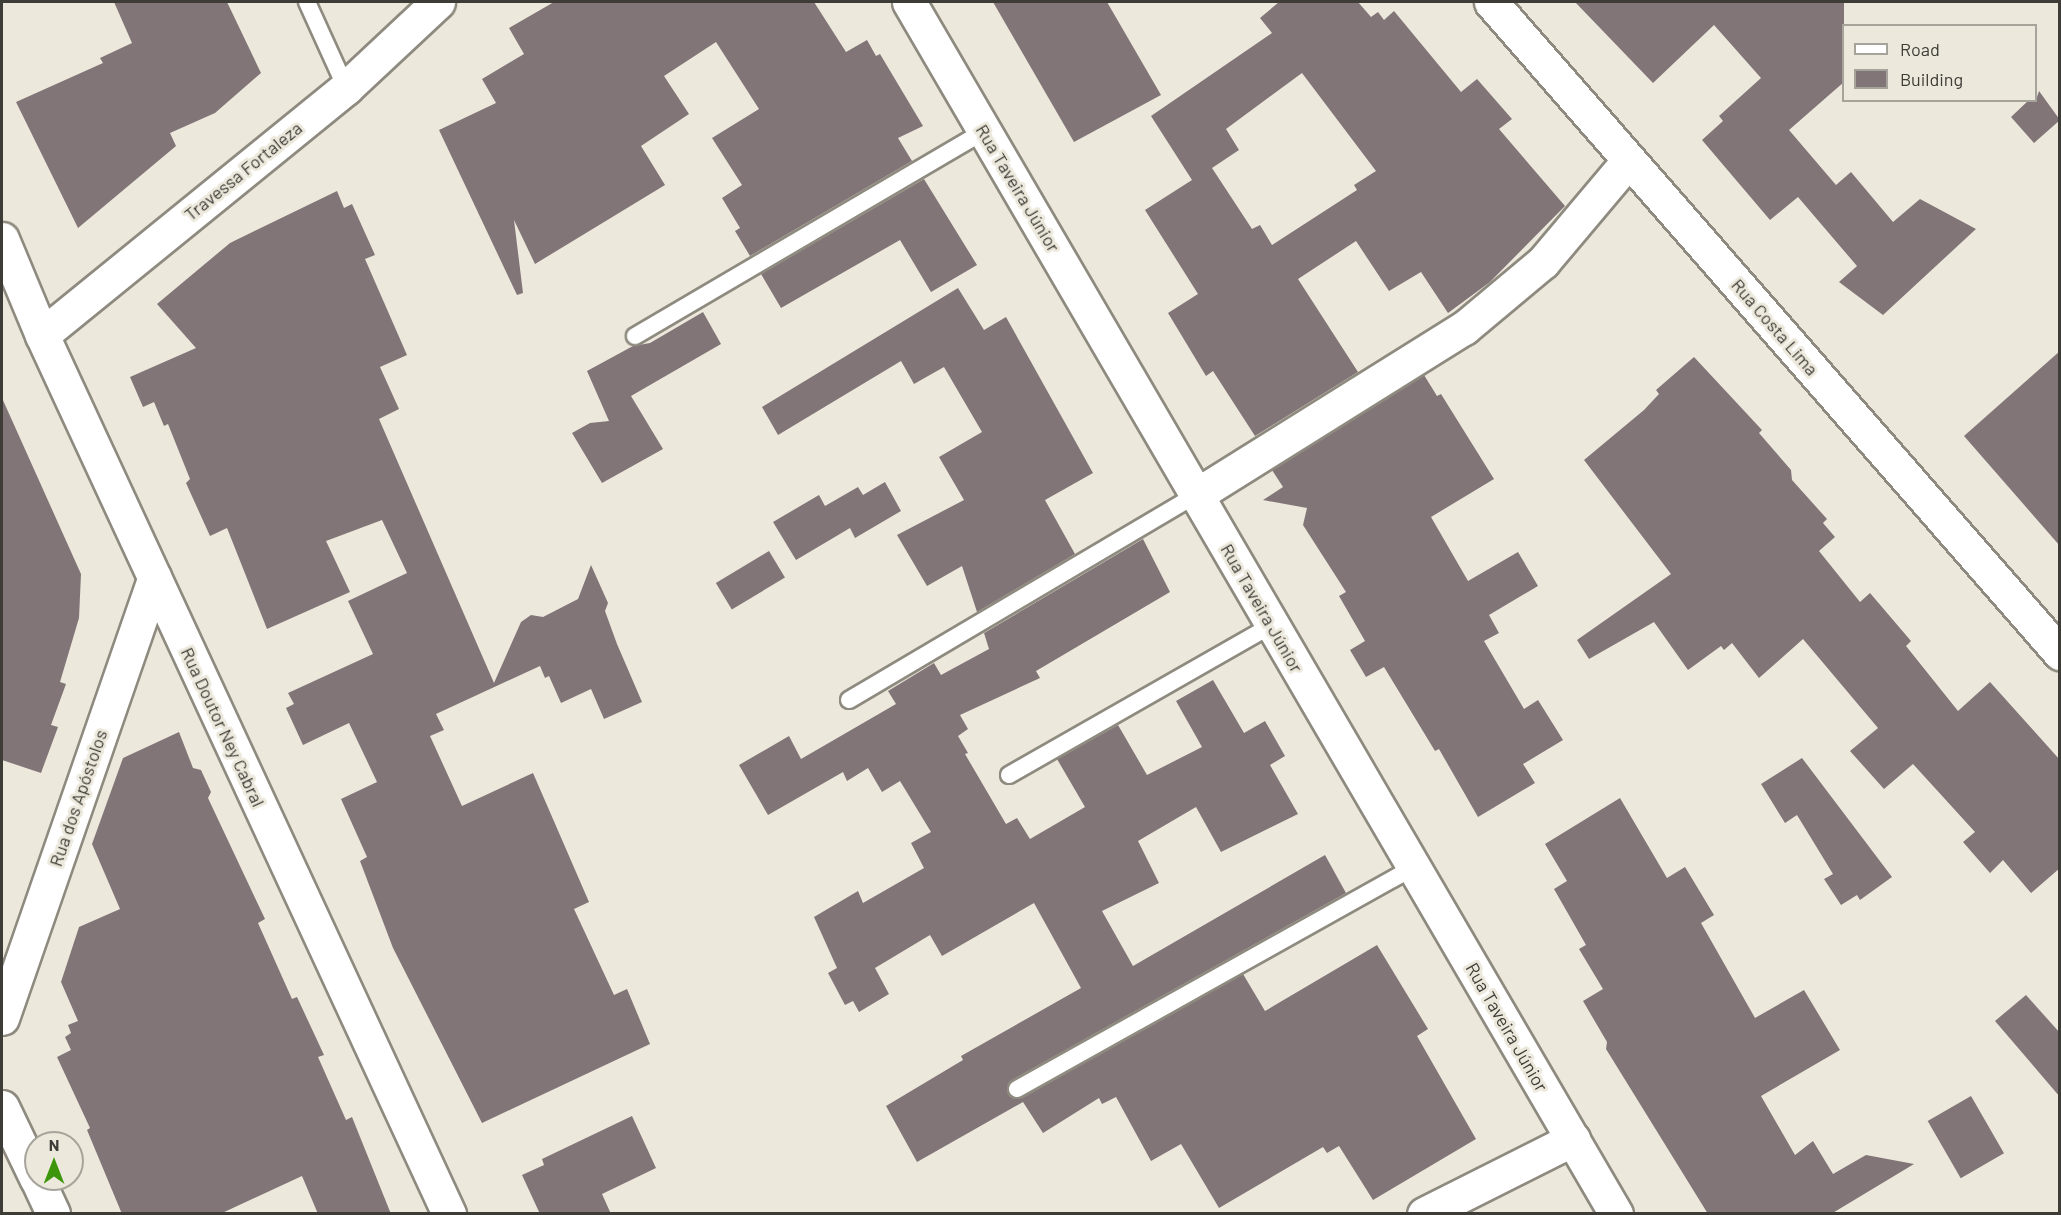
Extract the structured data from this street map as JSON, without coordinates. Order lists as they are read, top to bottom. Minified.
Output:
{"streets":{"street":["Travessa Fortaleza","Rua Taveira Júnior","Rua Costa Lima","Rua Doutor Ney Cabral","Rua dos Apóstolos"]},"crossings":[["Travessa Fortaleza","Rua Doutor Ney Cabral"],["Rua Doutor Ney Cabral","Rua dos Apóstolos"]],"legend":["Road","Building"],"north":"top"}
